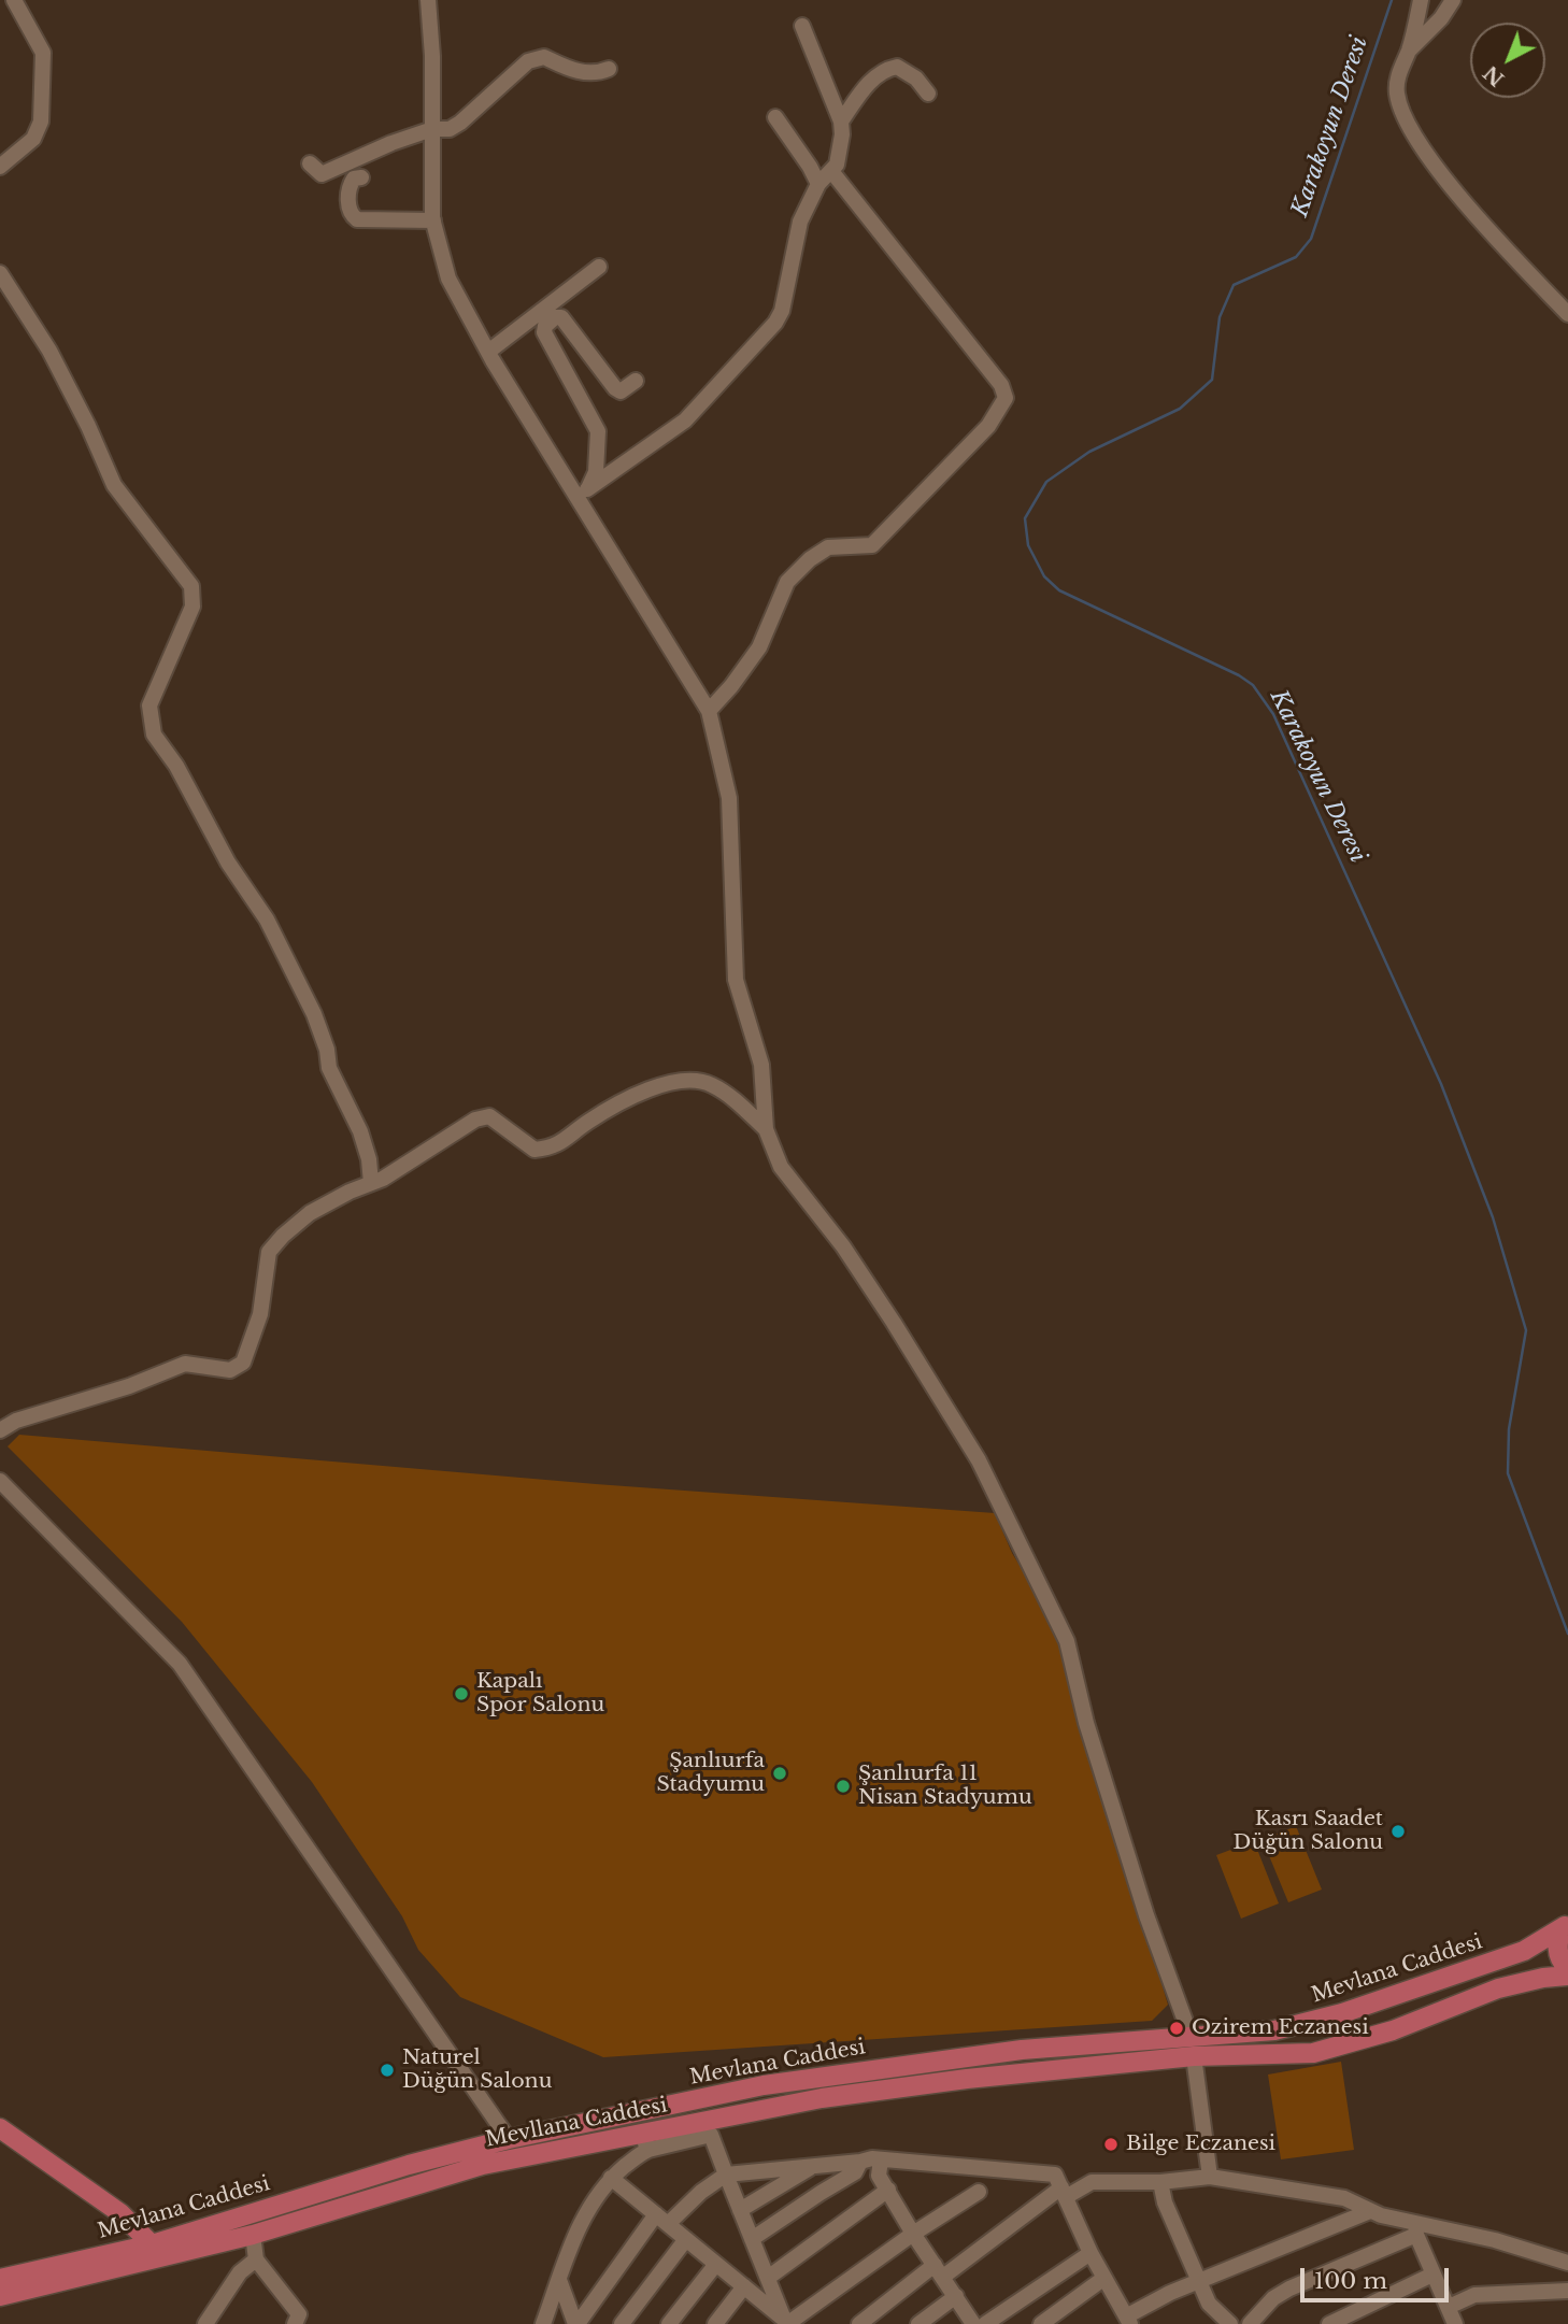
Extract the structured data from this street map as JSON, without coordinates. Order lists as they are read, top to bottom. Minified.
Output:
{"streets":{"main road":["Mevlana Caddesi","Mevllana Caddesi"]},"water":["Karakoyun Deresi"],"places":["Kapalı Spor Salonu","Şanlıurfa Stadyumu","Şanlıurfa 11 Nisan Stadyumu","Kasrı Saadet Düğün Salonu","Ozirem Eczanesi","Naturel Düğün Salonu","Bilge Eczanesi"],"scale_bar":"100 m","north":"bottom left"}
